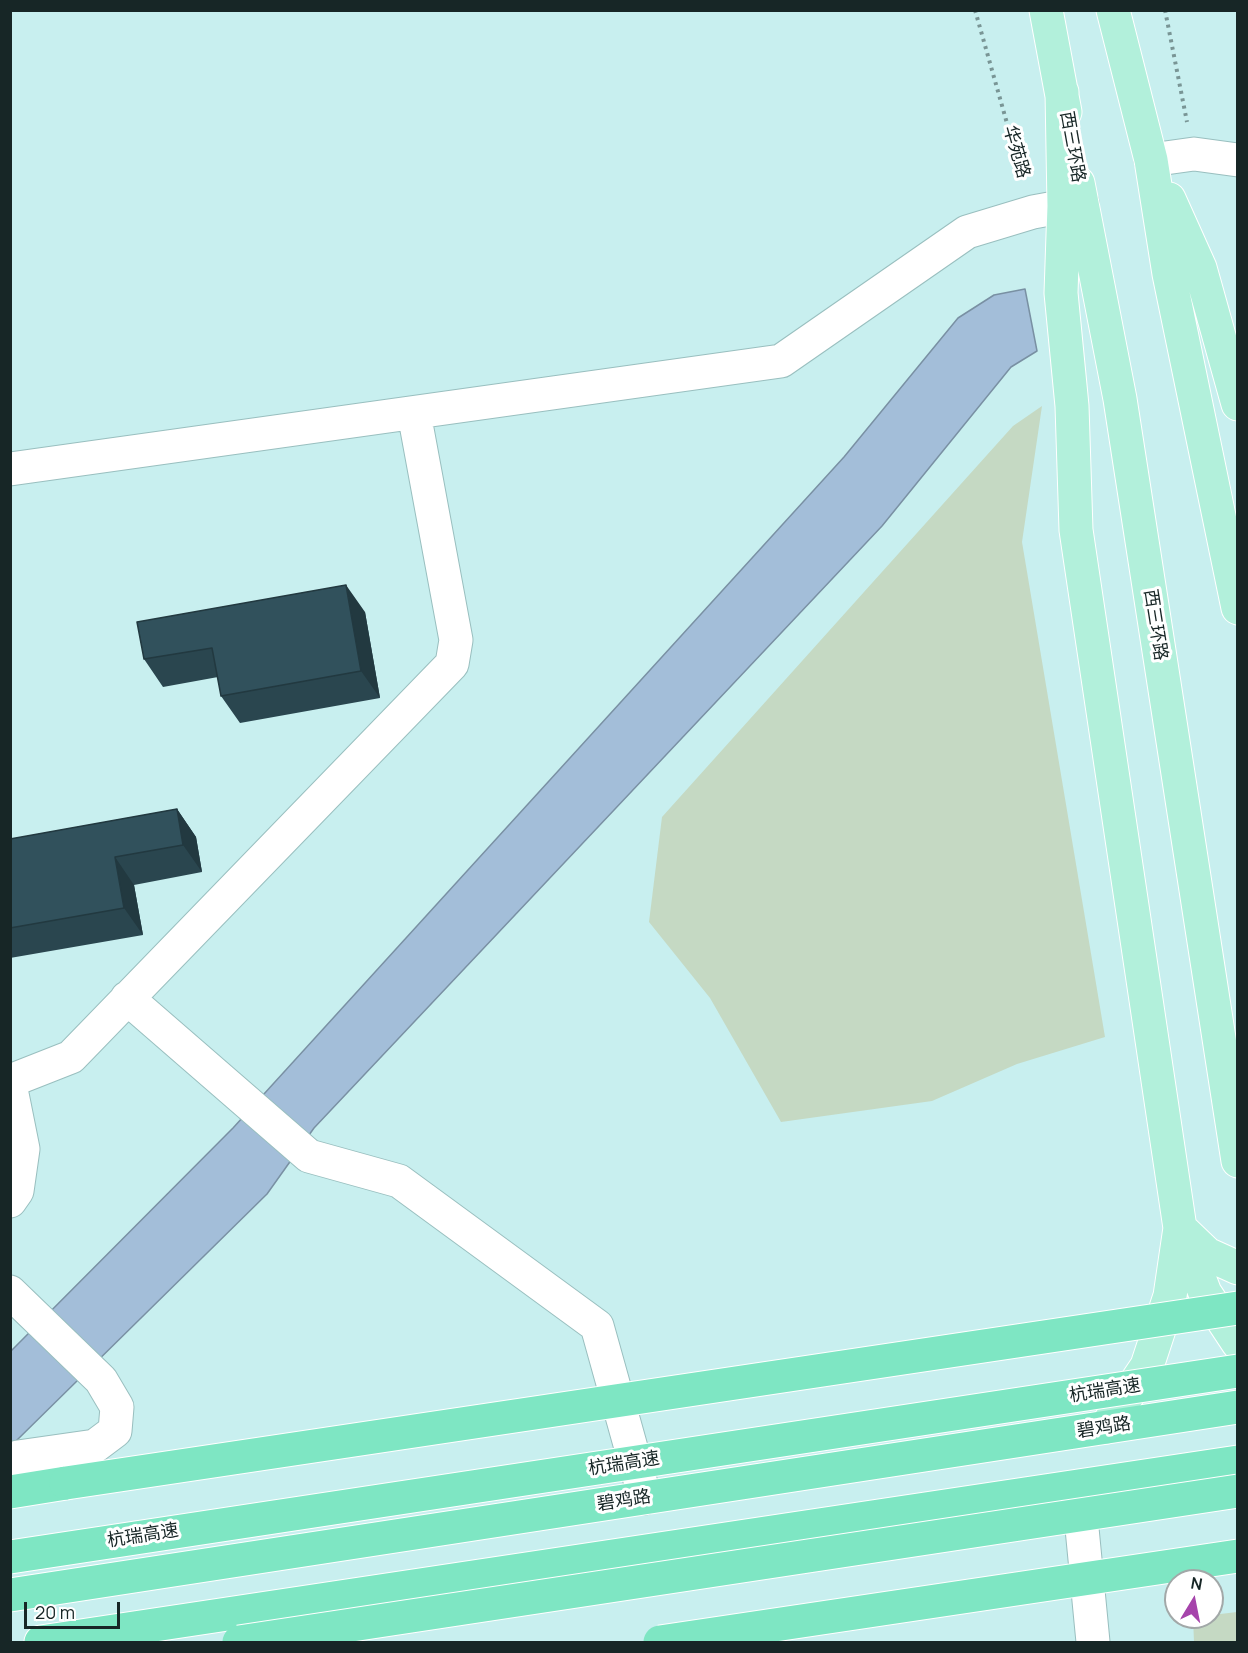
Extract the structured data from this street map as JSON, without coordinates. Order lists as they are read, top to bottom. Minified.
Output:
{"streets":{"highway":["杭瑞高速","碧鸡路"],"main road":["西三环路"],"path":["华苑路"]},"scale_bar":"20 m","north":"top"}
